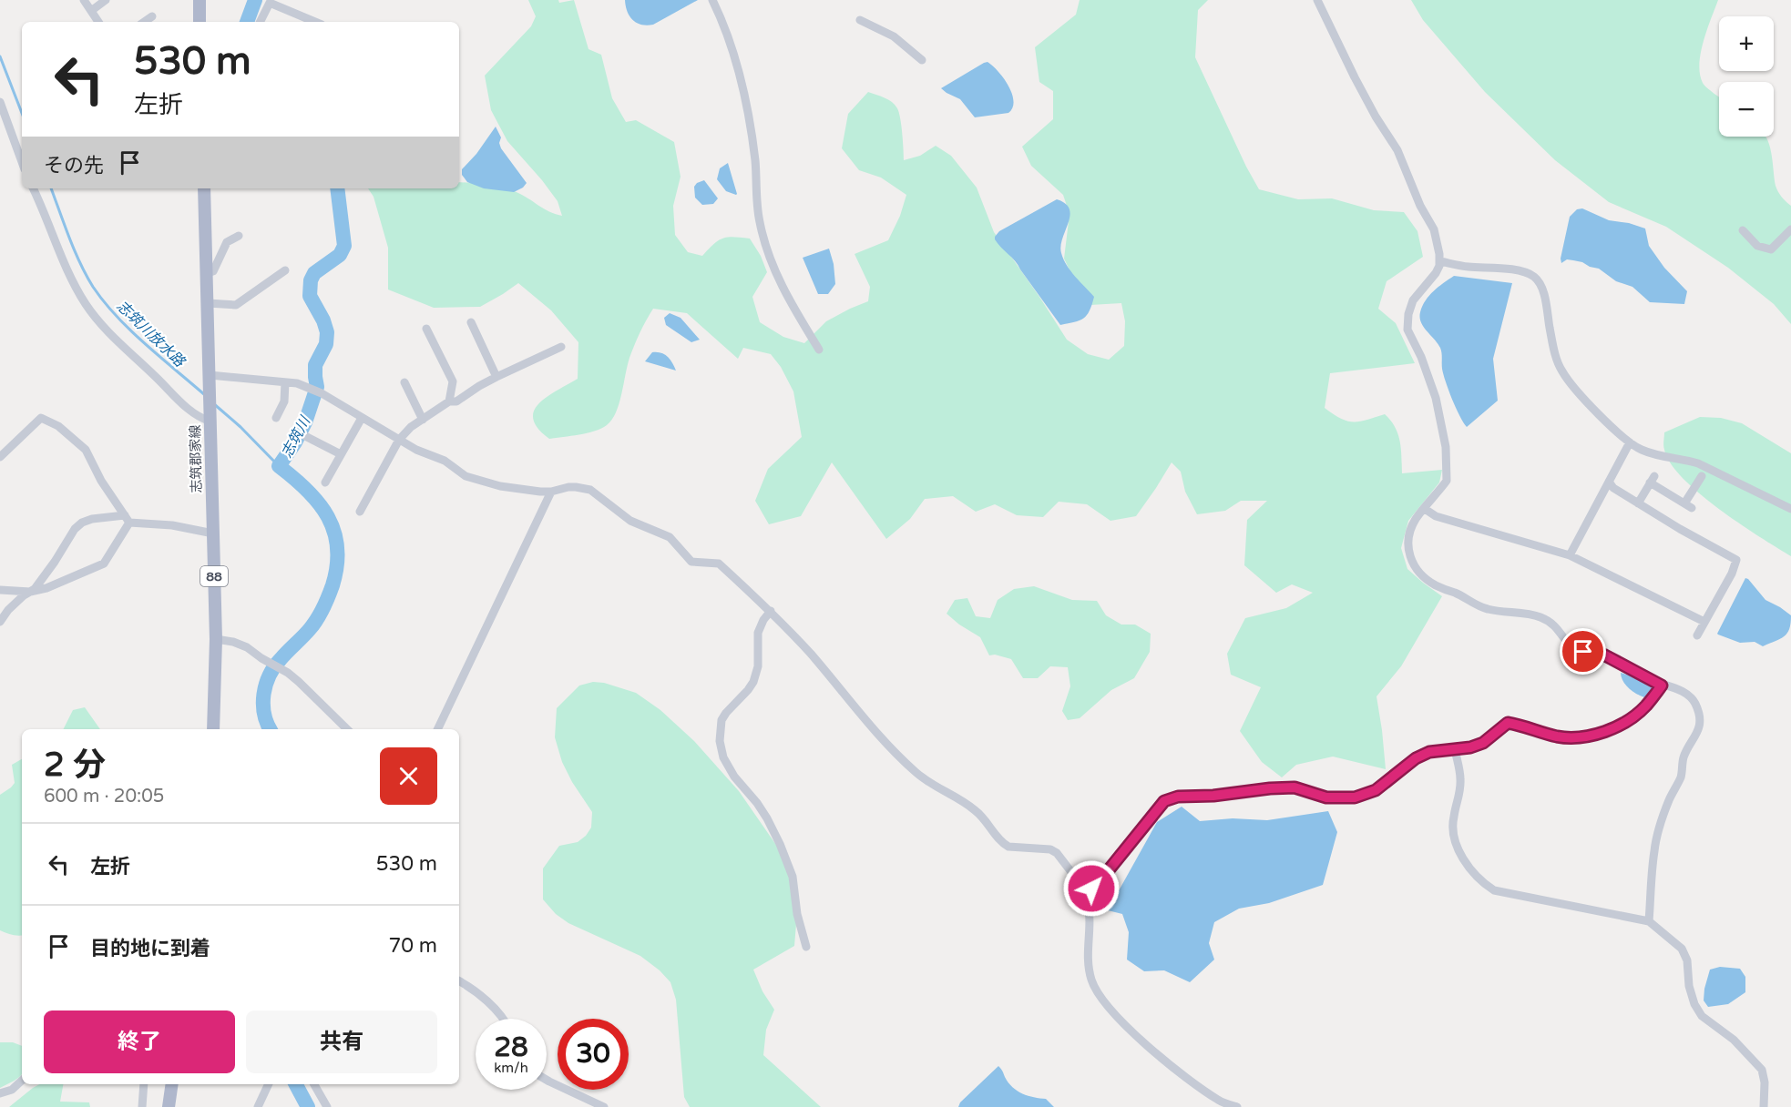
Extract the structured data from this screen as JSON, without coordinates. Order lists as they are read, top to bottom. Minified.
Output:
{"streets":{"main road":["志筑郡家線","88"]},"water":["志筑川放水路","志筑川"],"page":{"map_buttons":["+","−"],"turn":["530 m","左折"],"then":"その先","heading":["2 分","600 m · 20:05"],"list":[{"name":"左折","value":"530 m"},{"name":"目的地に到着","value":"70 m"}],"buttons":["終了","共有"],"speed":"28 km/h","limit":"30"}}
